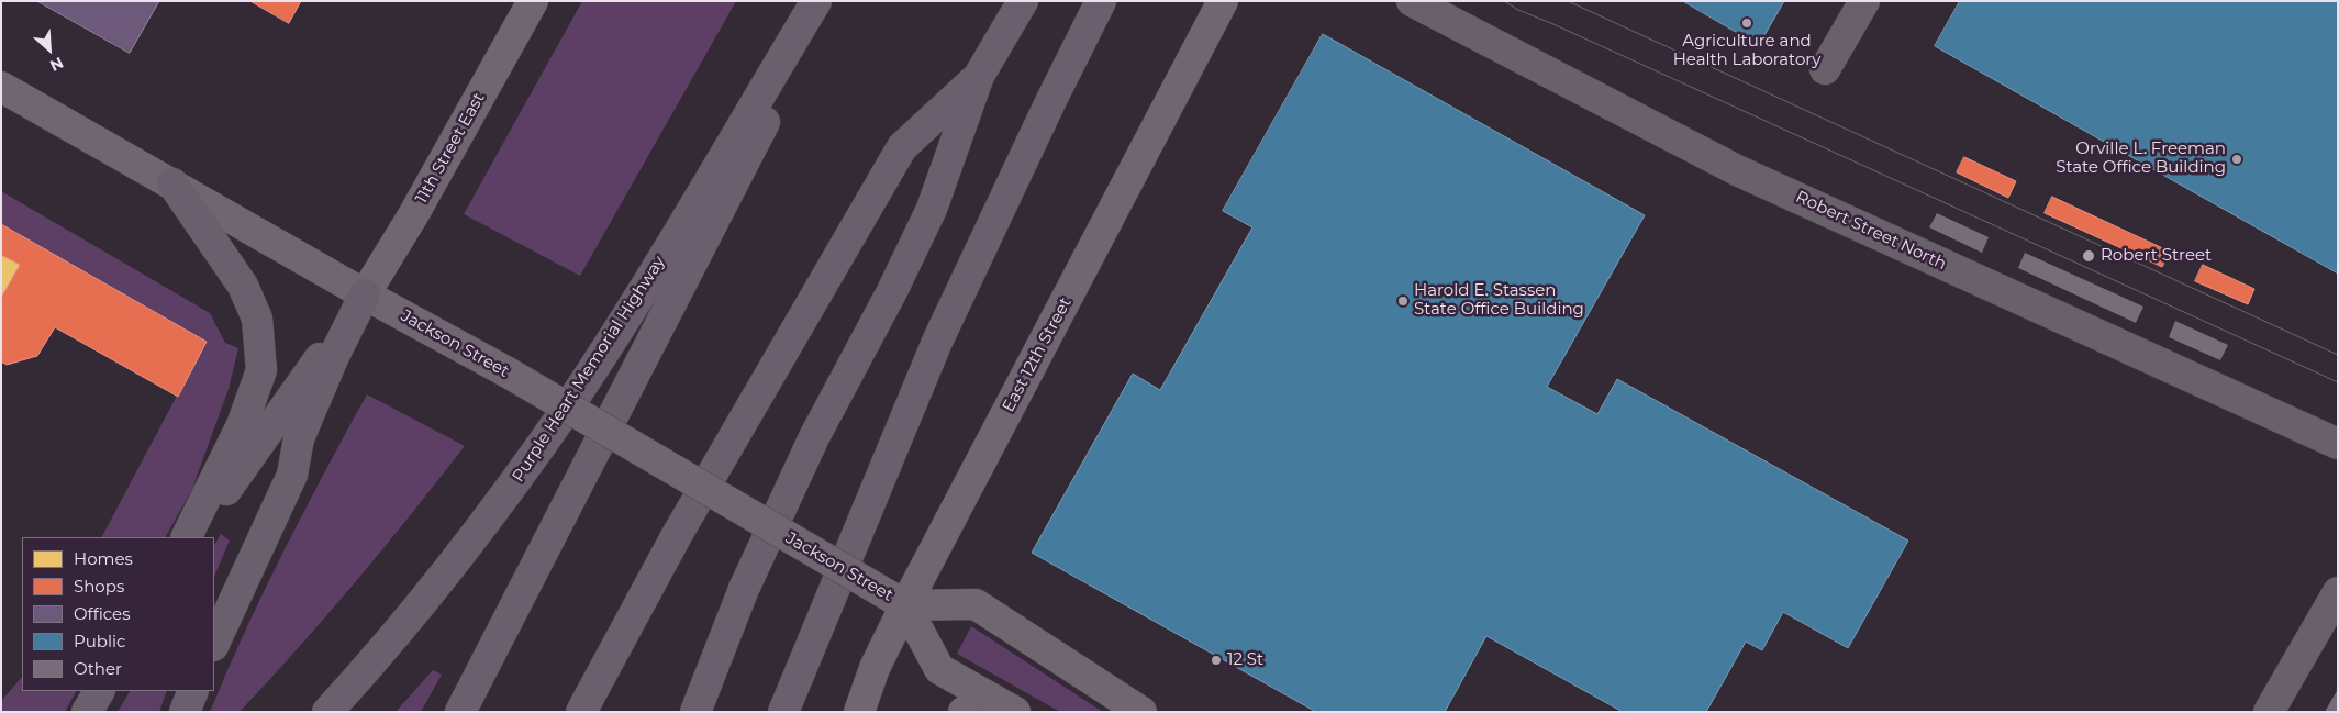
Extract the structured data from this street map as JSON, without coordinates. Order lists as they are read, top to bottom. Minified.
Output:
{"streets":{"highway":["Purple Heart Memorial Highway"],"main road":["11th Street East","Jackson Street","East 12th Street"],"street":["Robert Street North"]},"crossings":[["11th Street East","Jackson Street"],["Jackson Street","East 12th Street"]],"places":["Agriculture and Health Laboratory","Orville L. Freeman State Office Building","Robert Street","Harold E. Stassen State Office Building","12 St"],"legend":["Homes","Shops","Offices","Public","Other"],"north":"bottom right"}
